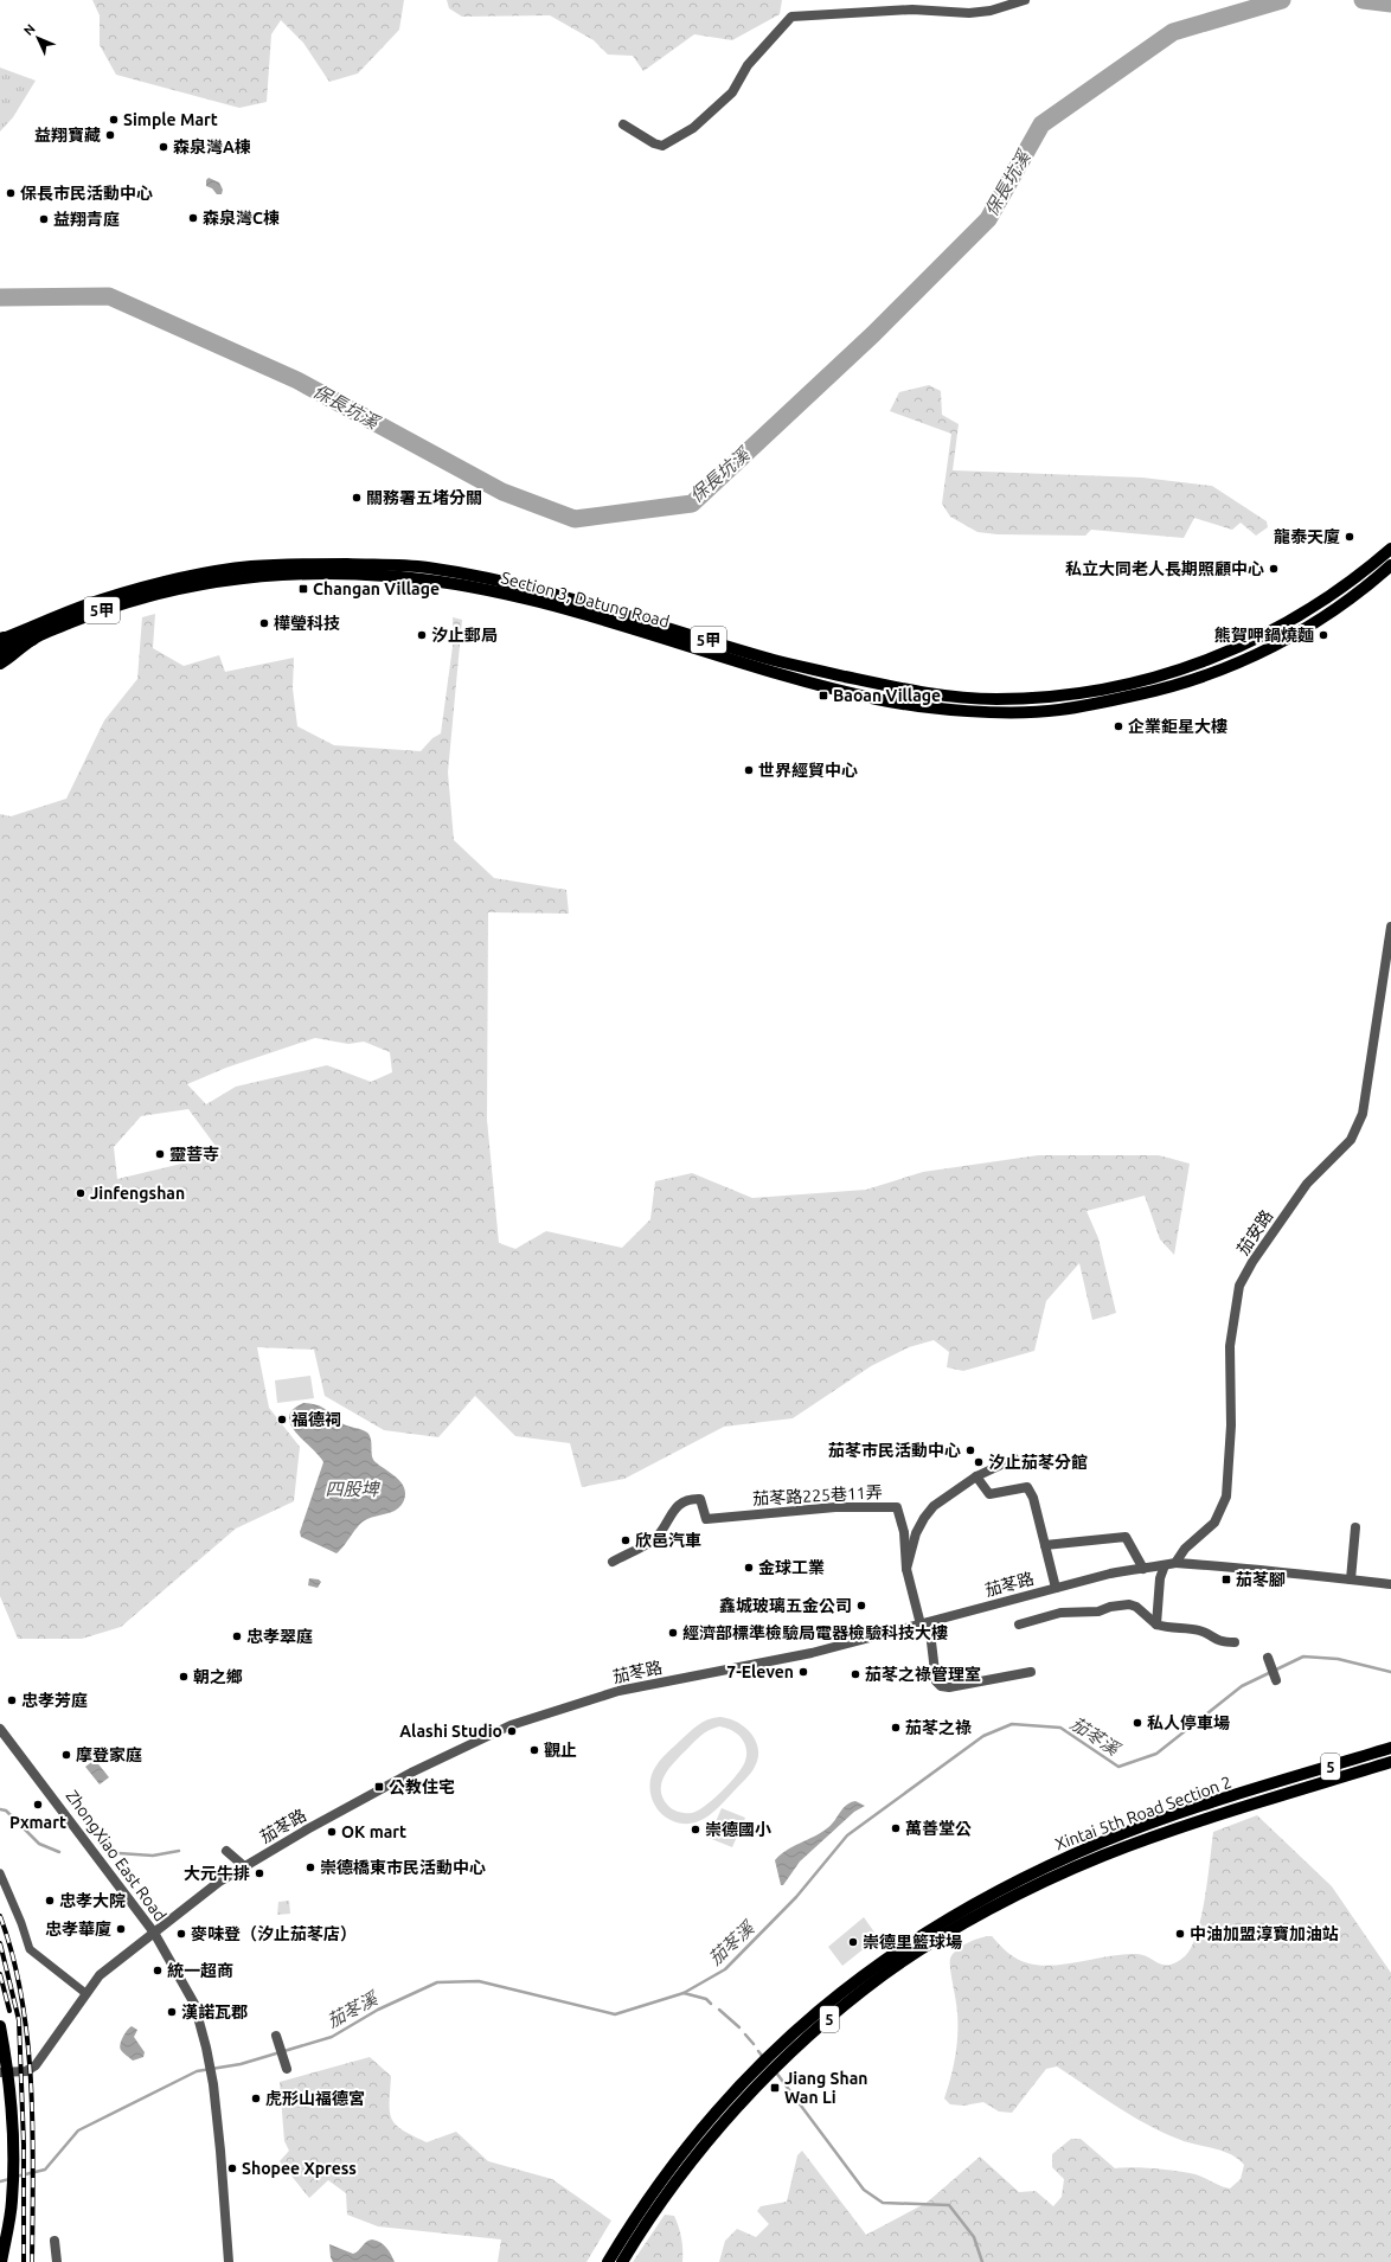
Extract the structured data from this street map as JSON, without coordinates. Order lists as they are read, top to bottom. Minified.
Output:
{"streets":{"main road":["Section 3, Datung Road","5甲","5","Xintai 5th Road Section 2"],"street":["茄安路","茄苳路225巷11弄","茄苳路","ZhongXiao East Road"]},"crossings":[["茄安路","茄苳路"],["茄苳路","ZhongXiao East Road"]],"water":["保長坑溪","四股埤","茄苳溪"],"places":{"other":["Simple Mart","益翔寶藏","森泉灣A棟","保長市民活動中心","森泉灣C棟","益翔青庭","關務署五堵分關","龍泰天廈","私立大同老人長期照顧中心","樺瑩科技","汐止郵局","熊賀呷鍋燒麵","企業鉅星大樓","世界經貿中心","靈菩寺","Jinfengshan","福德祠","茄苳市民活動中心","汐止茄苳分館","欣邑汽車","金球工業","鑫城玻璃五金公司","經濟部標準檢驗局電器檢驗科技大樓","忠孝翠庭","7-Eleven","茄苳之祿管理室","朝之鄉","忠孝芳庭","私人停車場","茄苳之祿","Alashi Studio","觀止","摩登家庭","Pxmart","萬善堂公","崇德國小","OK mart","崇德橋東市民活動中心","大元牛排","忠孝大院","忠孝華廈","麥味登（汐止茄苳店）","中油加盟淳寶加油站","崇德里籃球場","統一超商","漢諾瓦郡","虎形山福德宮","Shopee Xpress"],"transit":["Changan Village","Baoan Village","茄苳腳","公教住宅","Jiang Shan Wan Li"]},"north":"top left"}
